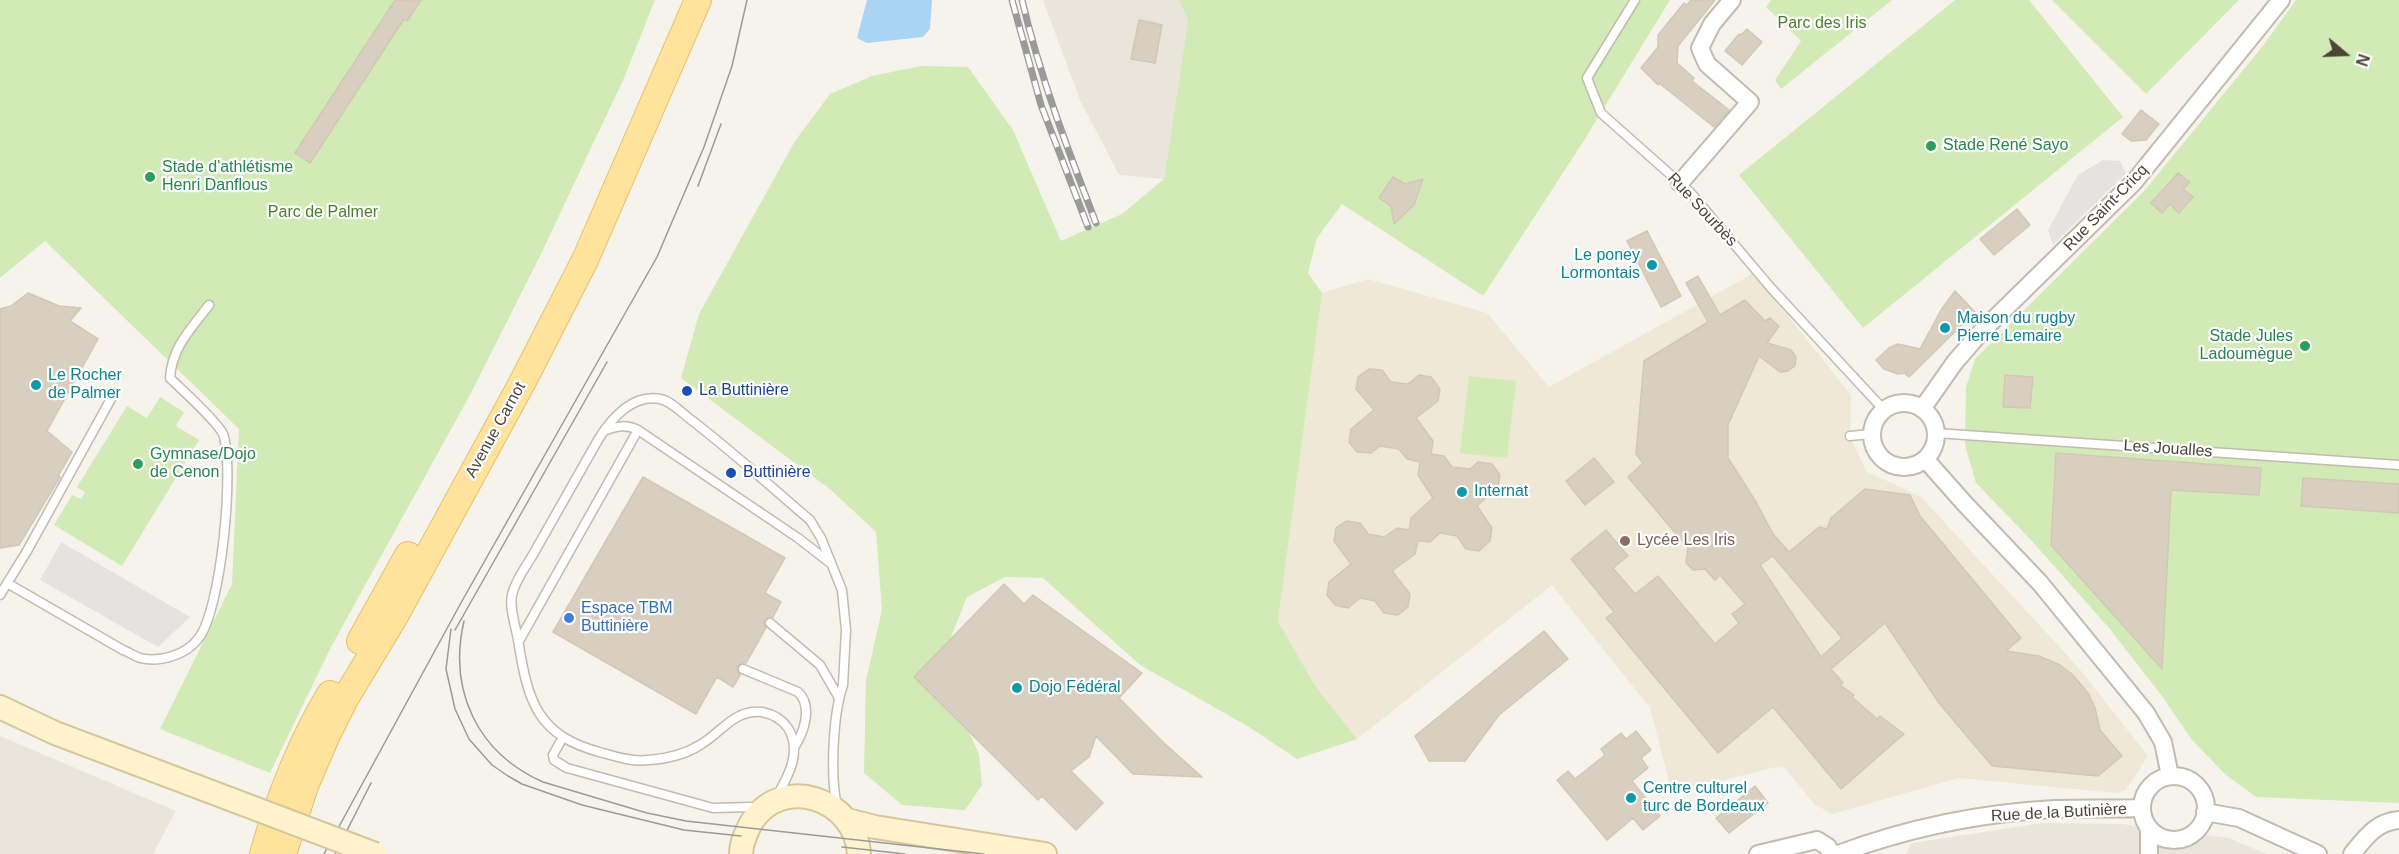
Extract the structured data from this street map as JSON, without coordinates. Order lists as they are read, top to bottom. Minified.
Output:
{"streets":{"main road":["Avenue Carnot"],"street":["Rue Saint-Cricq","Rue de la Butinière"],"lane":["Rue Sourbès","Les Joualles"]},"crossings":[["Rue Saint-Cricq","Rue Sourbès"],["Rue Saint-Cricq","Les Joualles"],["Rue Sourbès","Les Joualles"]],"parks":["Parc des Iris","Parc de Palmer"],"places":["Stade René Sayo","Stade d'athlétisme Henri Danflous","Le poney Lormontais","Maison du rugby Pierre Lemaire","Stade Jules Ladoumègue","Le Rocher de Palmer","La Buttinière","Gymnase/Dojo de Cenon","Buttinière","Internat","Lycée Les Iris","Espace TBM Buttinière","Dojo Fédéral","Centre culturel turc de Bordeaux"],"north":"right"}
